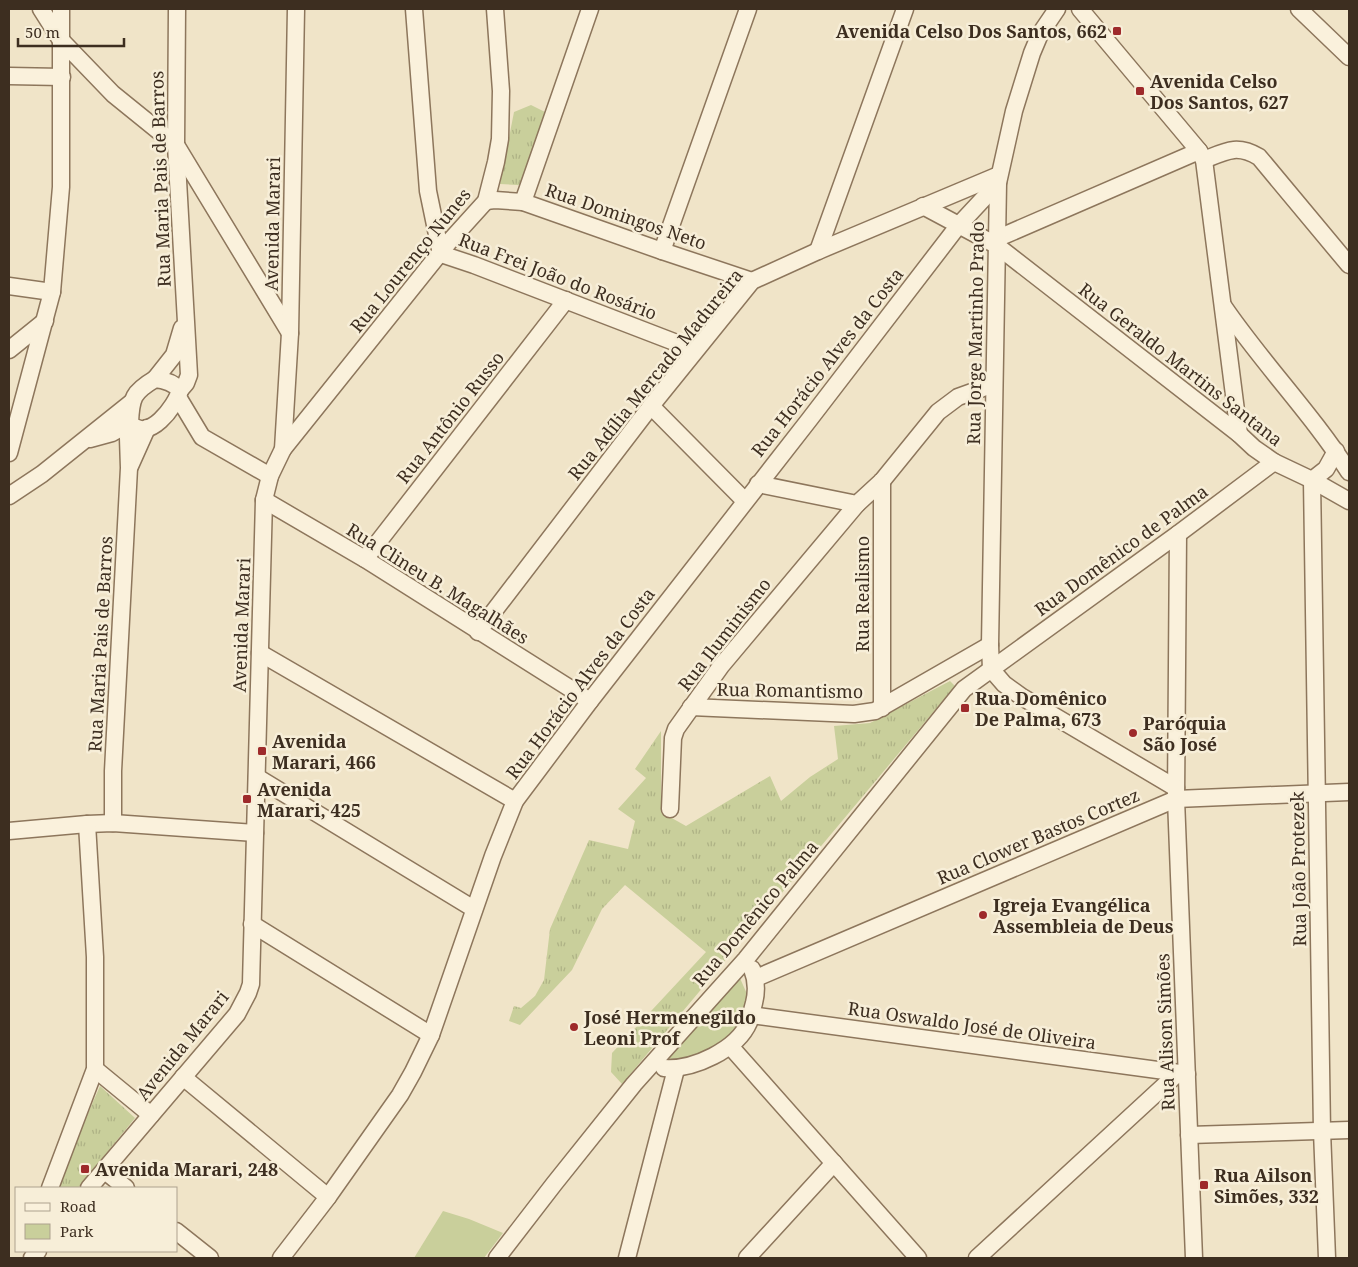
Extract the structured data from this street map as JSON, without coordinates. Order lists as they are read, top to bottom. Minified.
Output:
{"streets":{"street":["Rua Maria Pais de Barros","Rua Domingos Neto","Avenida Marari","Rua Lourenço Nunes","Rua Frei João do Rosário","Rua Jorge Martinho Prado","Rua Horácio Alves da Costa","Rua Geraldo Martins Santana","Rua Adília Mercado Madureira","Rua Antônio Russo","Rua Domênico de Palma","Rua Clineu B. Magalhães","Rua Realismo","Rua Iluminismo","Rua Romantismo","Rua Clower Bastos Cortez","Rua João Protezek","Rua Domênico Palma","Rua Oswaldo José de Oliveira","Rua Alison Simões"]},"crossings":[["Rua Domingos Neto","Rua Lourenço Nunes"],["Rua Domingos Neto","Rua Adília Mercado Madureira"],["Avenida Marari","Rua Lourenço Nunes"],["Avenida Marari","Rua Clineu B. Magalhães"],["Rua Lourenço Nunes","Rua Frei João do Rosário"],["Rua Frei João do Rosário","Rua Adília Mercado Madureira"],["Rua Frei João do Rosário","Rua Antônio Russo"],["Rua Jorge Martinho Prado","Rua Horácio Alves da Costa"],["Rua Jorge Martinho Prado","Rua Geraldo Martins Santana"],["Rua Jorge Martinho Prado","Rua Adília Mercado Madureira"],["Rua Jorge Martinho Prado","Rua Domênico de Palma"],["Rua Jorge Martinho Prado","Rua Iluminismo"],["Rua Jorge Martinho Prado","Rua Romantismo"],["Rua Jorge Martinho Prado","Rua Domênico Palma"],["Rua Horácio Alves da Costa","Rua Geraldo Martins Santana"],["Rua Horácio Alves da Costa","Rua Adília Mercado Madureira"],["Rua Horácio Alves da Costa","Rua Clineu B. Magalhães"],["Rua Geraldo Martins Santana","Rua Adília Mercado Madureira"],["Rua Geraldo Martins Santana","Rua Domênico de Palma"],["Rua Geraldo Martins Santana","Rua João Protezek"],["Rua Adília Mercado Madureira","Rua Clineu B. Magalhães"],["Rua Antônio Russo","Rua Clineu B. Magalhães"],["Rua Domênico de Palma","Rua Domênico Palma"],["Rua Domênico de Palma","Rua Alison Simões"],["Rua Realismo","Rua Iluminismo"],["Rua Realismo","Rua Romantismo"],["Rua Iluminismo","Rua Romantismo"],["Rua Clower Bastos Cortez","Rua João Protezek"],["Rua Clower Bastos Cortez","Rua Alison Simões"],["Rua Oswaldo José de Oliveira","Rua Alison Simões"]],"places":{"transit":["Avenida Celso Dos Santos, 662","Avenida Celso Dos Santos, 627","Rua Domênico De Palma, 673","Avenida Marari, 466","Avenida Marari, 425","Avenida Marari, 248","Rua Ailson Simões, 332"],"other":["Paróquia São José","Igreja Evangélica Assembleia de Deus","José Hermenegildo Leoni Prof"]},"legend":["Road","Park"],"scale_bar":"50 m"}
